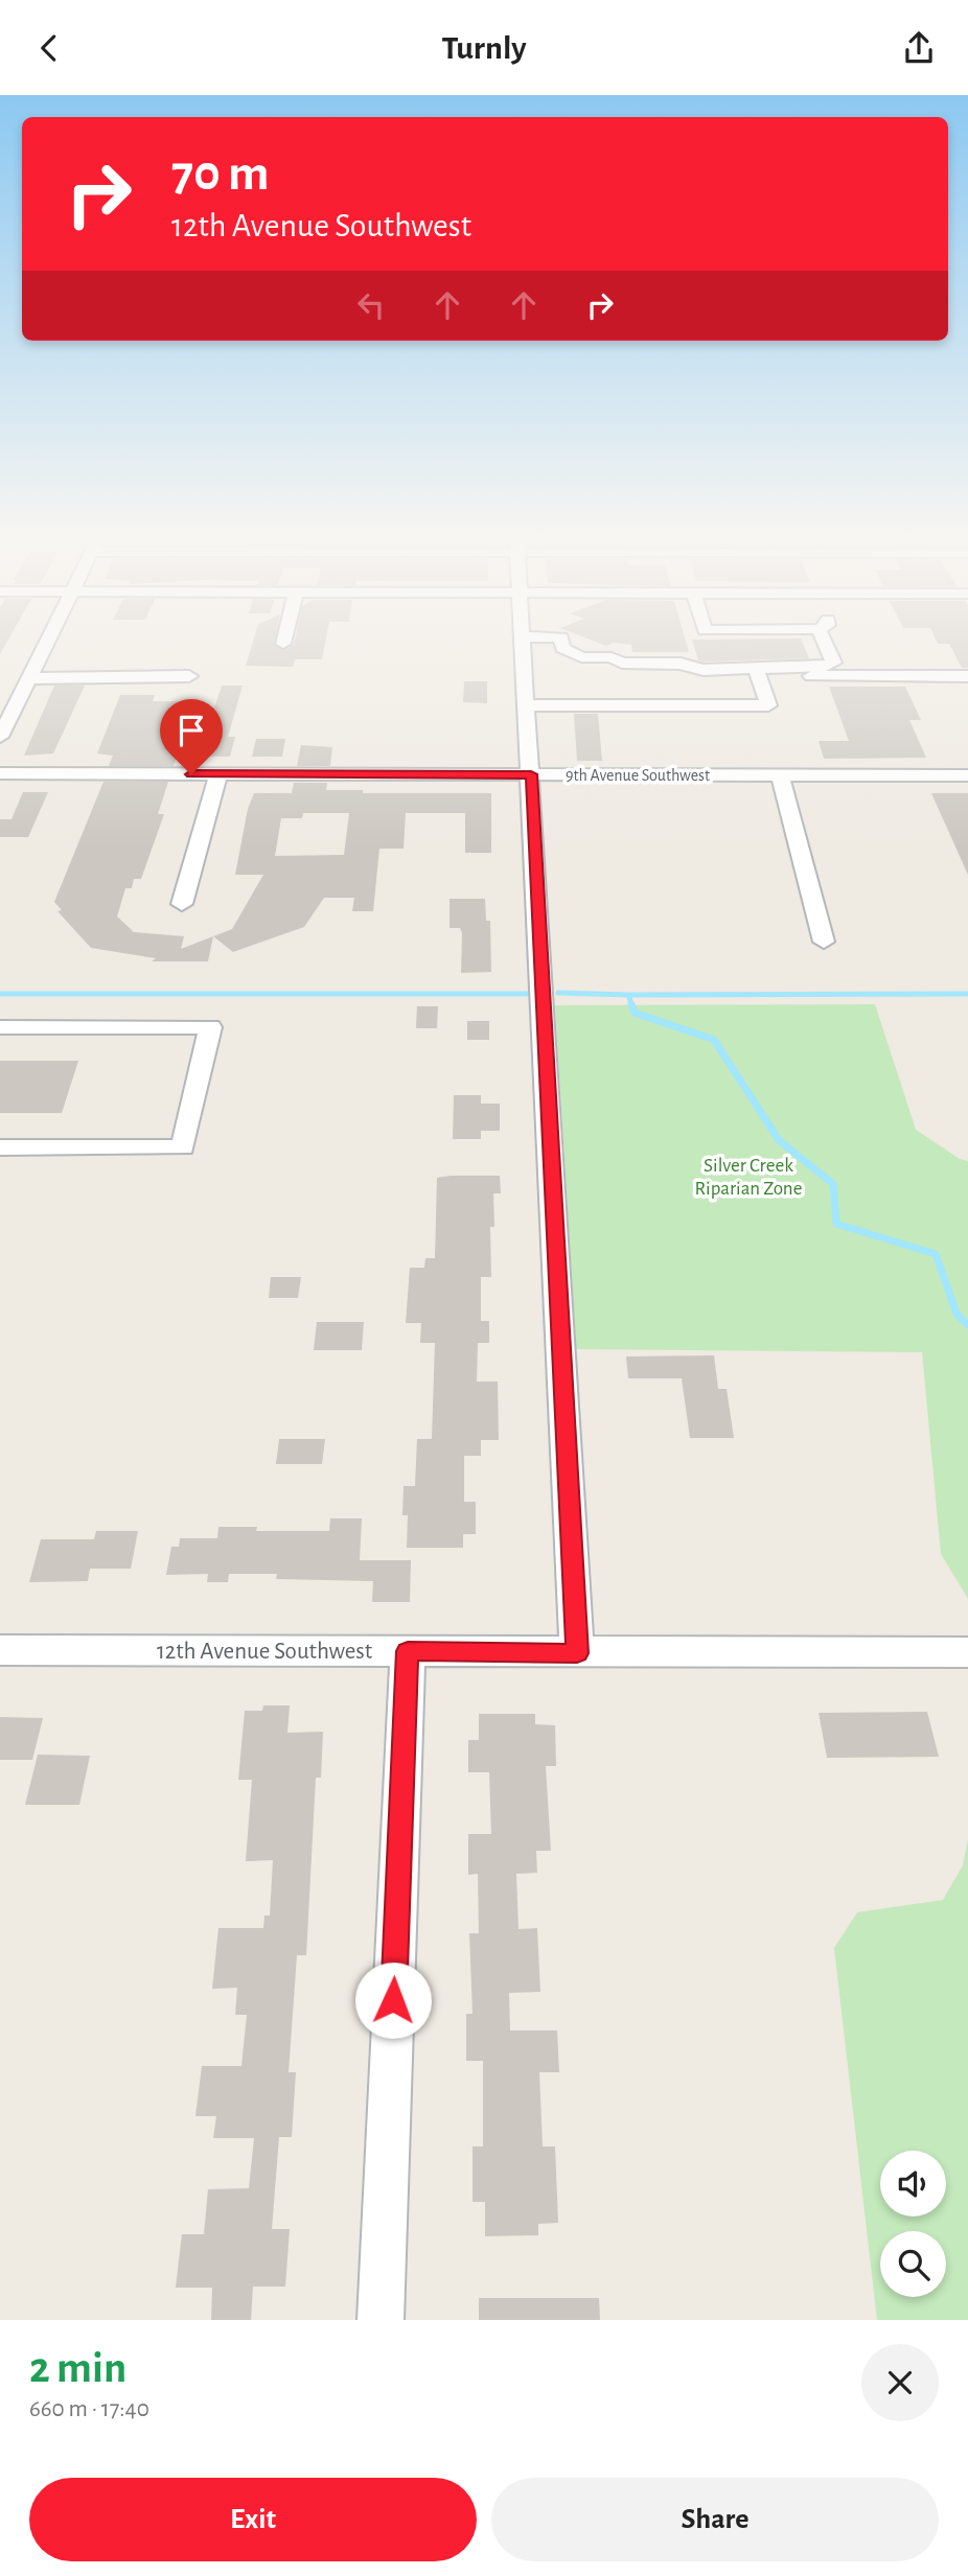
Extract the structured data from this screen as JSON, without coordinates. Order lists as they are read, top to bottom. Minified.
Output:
{"streets":{"street":["9th Avenue Southwest","12th Avenue Southwest"]},"parks":["Silver Creek Riparian Zone"],"page":{"header":"Turnly","turn":["70 m","12th Avenue Southwest"],"heading":["2 min","660 m · 17:40"],"buttons":["Exit","Share"]}}
